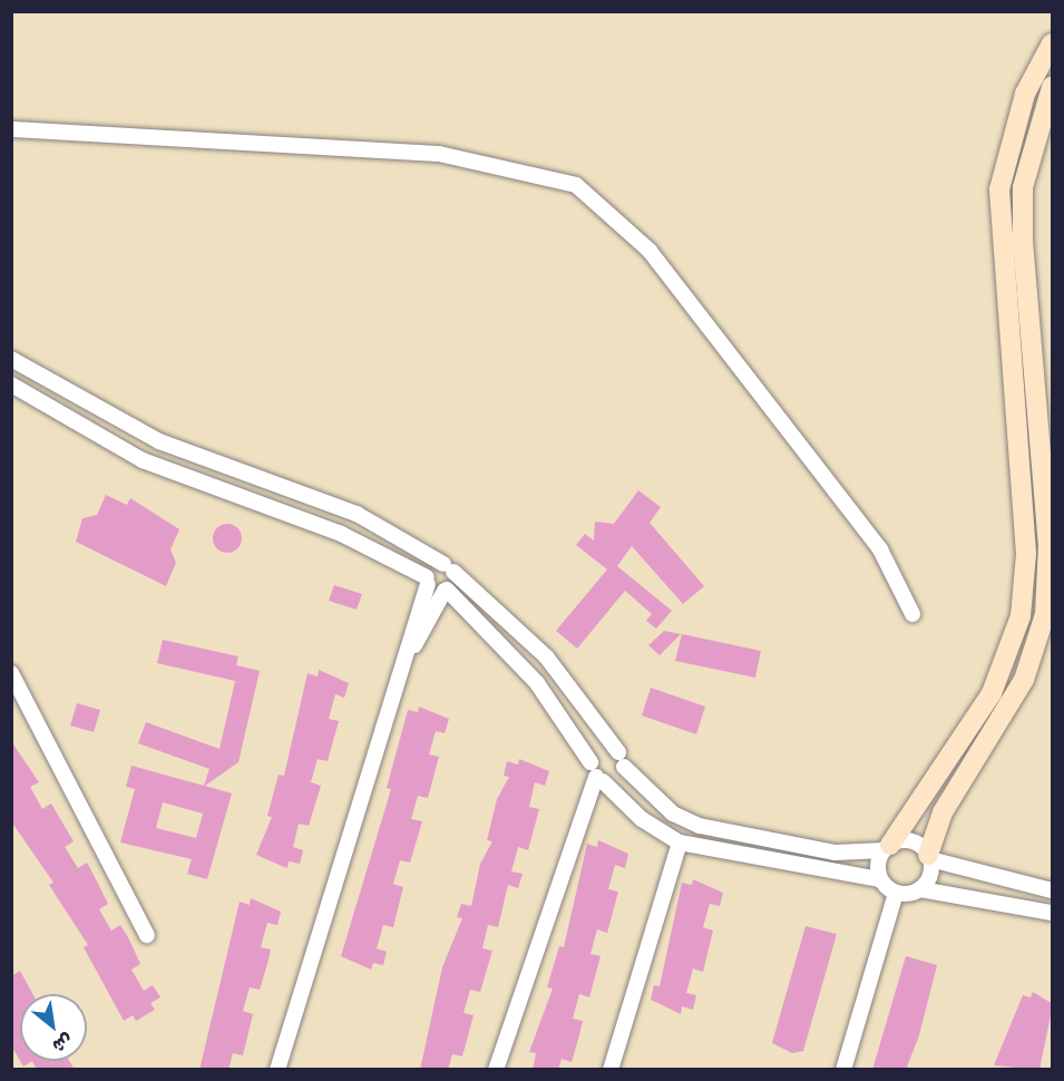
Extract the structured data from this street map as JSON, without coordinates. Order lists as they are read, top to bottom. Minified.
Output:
{"north":"bottom right"}
